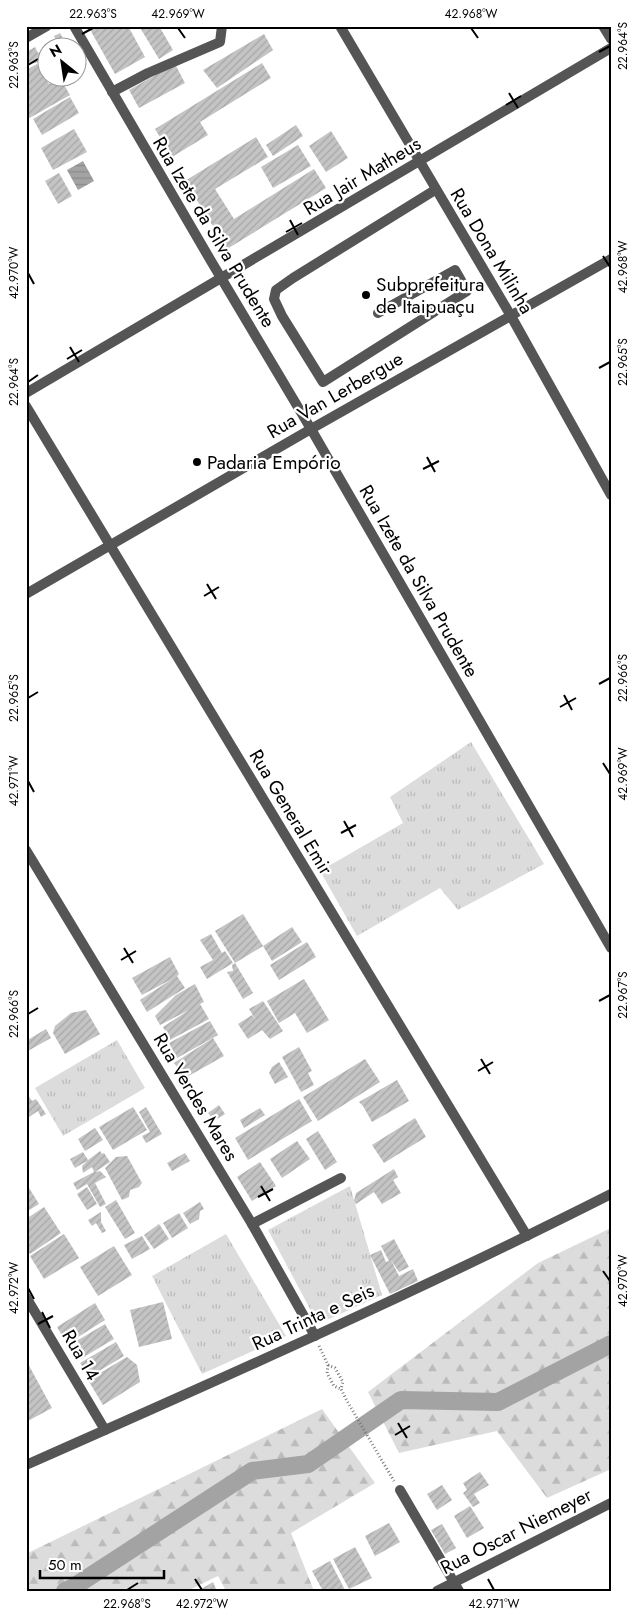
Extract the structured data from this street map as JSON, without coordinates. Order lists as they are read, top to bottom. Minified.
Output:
{"streets":{"street":["Rua Jair Matheus","Rua Izete da Silva Prudente","Rua Dona Milinha","Rua Van Lerbergue","Rua General Emir","Rua Verdes Mares","Rua Trinta e Seis","Rua 14","Rua Oscar Niemeyer"]},"crossings":[["Rua Jair Matheus","Rua Izete da Silva Prudente"],["Rua Jair Matheus","Rua Dona Milinha"],["Rua Izete da Silva Prudente","Rua Van Lerbergue"],["Rua Dona Milinha","Rua Van Lerbergue"],["Rua Van Lerbergue","Rua General Emir"],["Rua General Emir","Rua Trinta e Seis"],["Rua Verdes Mares","Rua Trinta e Seis"],["Rua Trinta e Seis","Rua 14"]],"places":["Subprefeitura de Itaipuaçu","Padaria Empório"],"scale_bar":"50 m","north":"top left","coordinates":["22.963°S","42.969°W","42.968°W","22.964°S","42.970°W","22.965°S","22.966°S","42.971°W","22.967°S","42.972°W","22.968°S"]}
